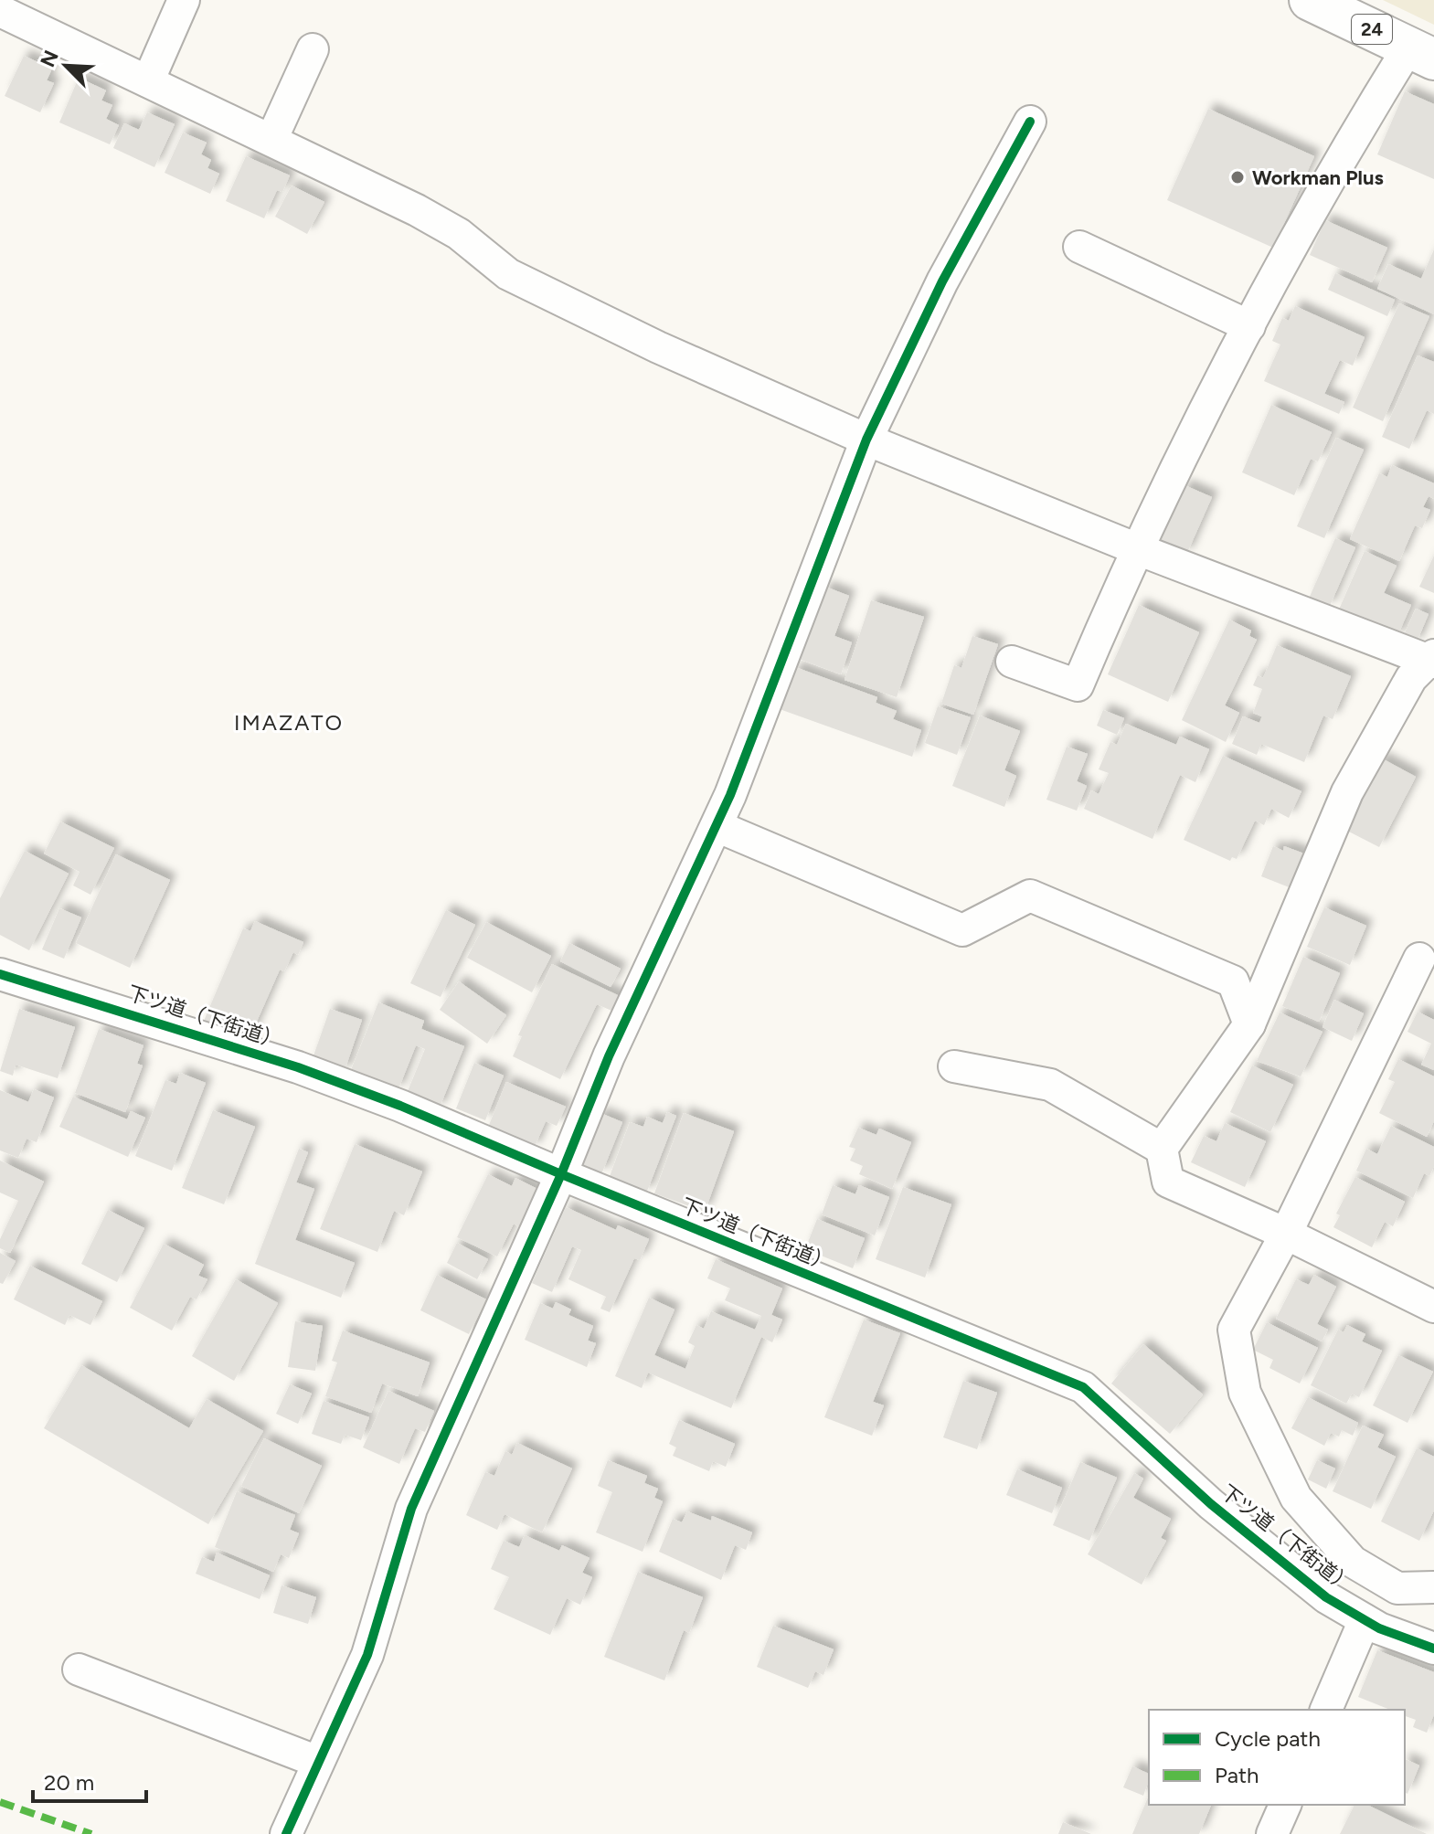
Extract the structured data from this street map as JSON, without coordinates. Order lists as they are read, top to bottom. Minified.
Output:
{"streets":{"highway":["24"],"street":["下ツ道（下街道）"]},"districts":["IMAZATO"],"places":["Workman Plus"],"legend":["Cycle path","Path"],"scale_bar":"20 m","north":"top left"}
